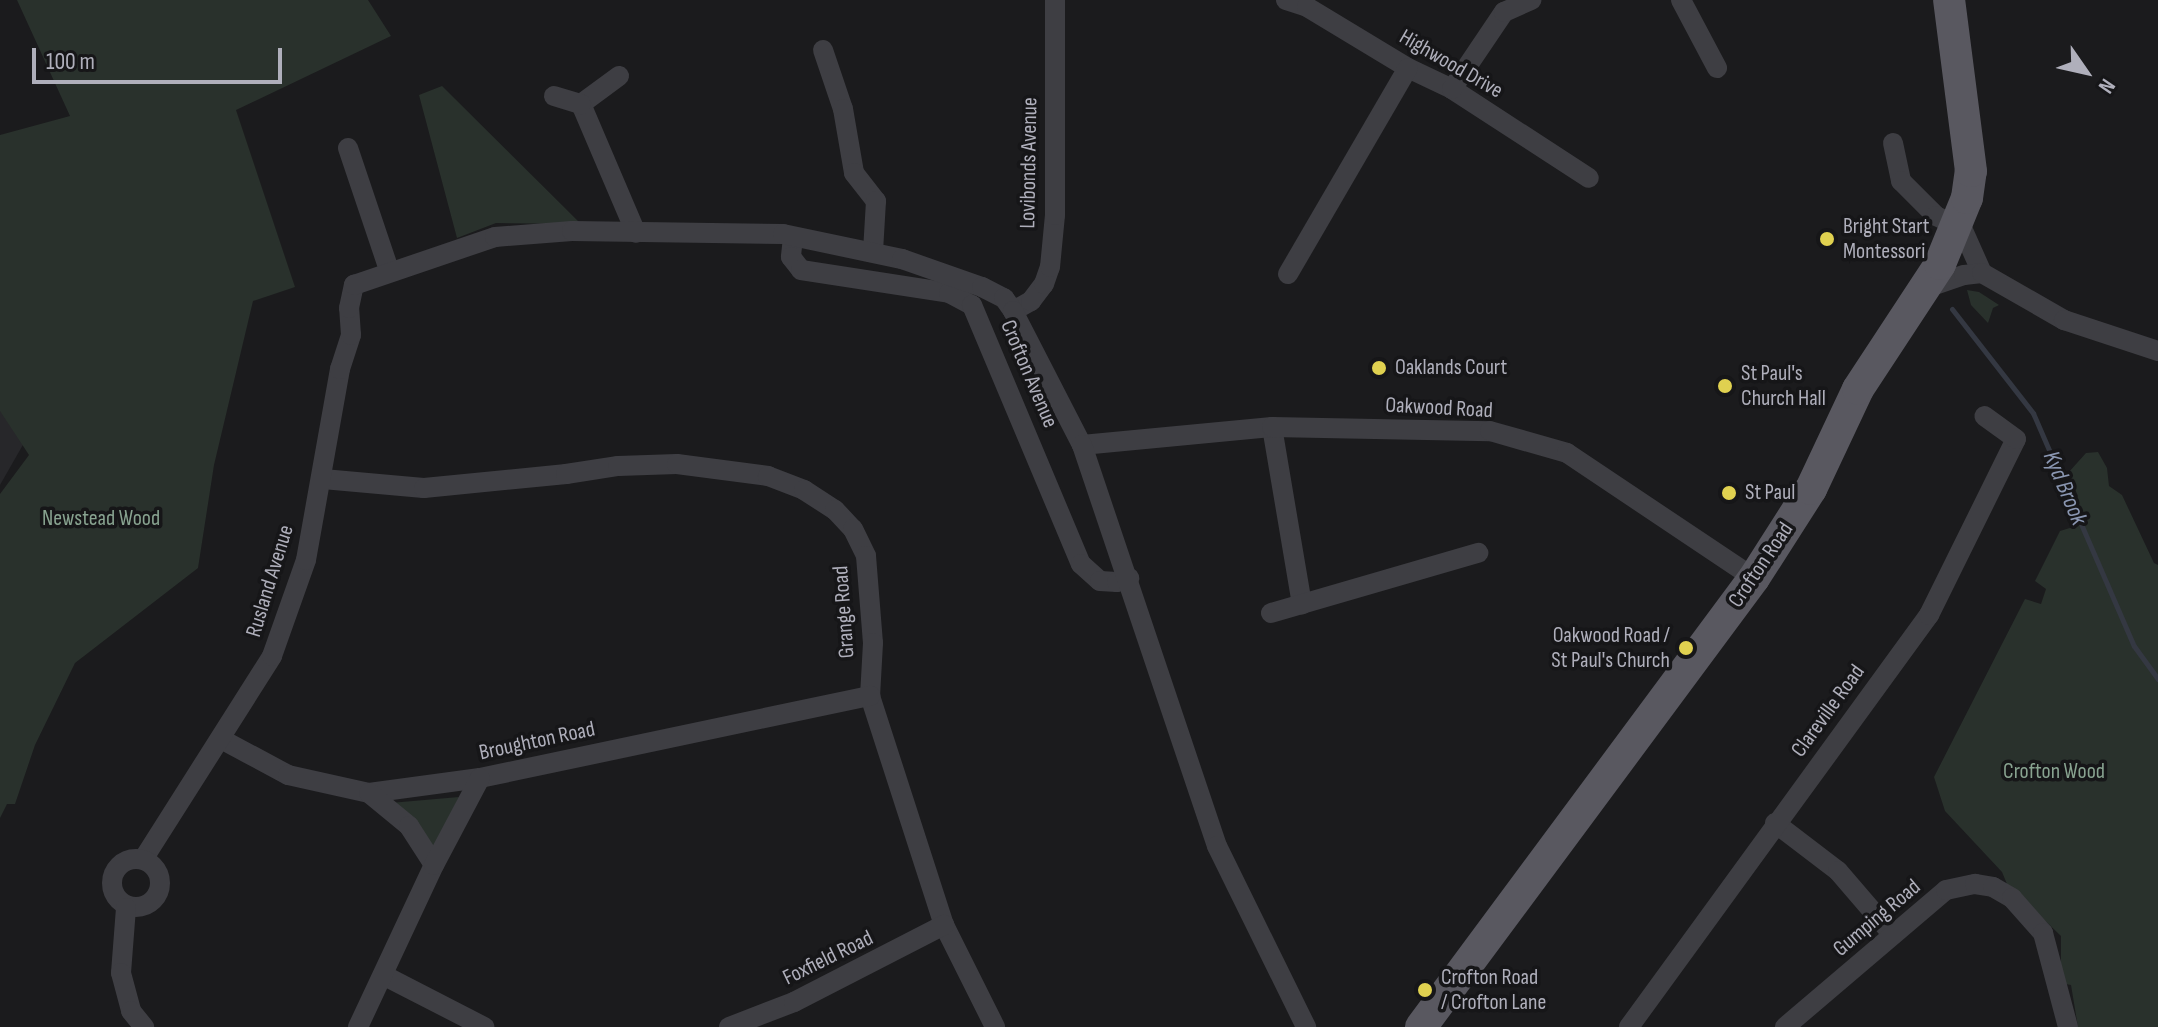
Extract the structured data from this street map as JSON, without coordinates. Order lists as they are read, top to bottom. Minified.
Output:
{"streets":{"main road":["Crofton Road"],"street":["Highwood Drive","Lovibonds Avenue","Crofton Avenue","Oakwood Road","Rusland Avenue","Grange Road","Clareville Road","Broughton Road","Gumping Road","Foxfield Road"]},"crossings":[["Lovibonds Avenue","Crofton Avenue"],["Crofton Avenue","Oakwood Road"],["Crofton Avenue","Rusland Avenue"],["Oakwood Road","Crofton Road"],["Rusland Avenue","Grange Road"],["Rusland Avenue","Broughton Road"],["Grange Road","Broughton Road"],["Grange Road","Foxfield Road"]],"water":["Kyd Brook"],"parks":["Newstead Wood","Crofton Wood"],"places":["Bright Start Montessori","Oaklands Court","St Paul's Church Hall","St Paul","Oakwood Road / St Paul's Church","Crofton Road / Crofton Lane"],"scale_bar":"100 m","north":"bottom right"}
